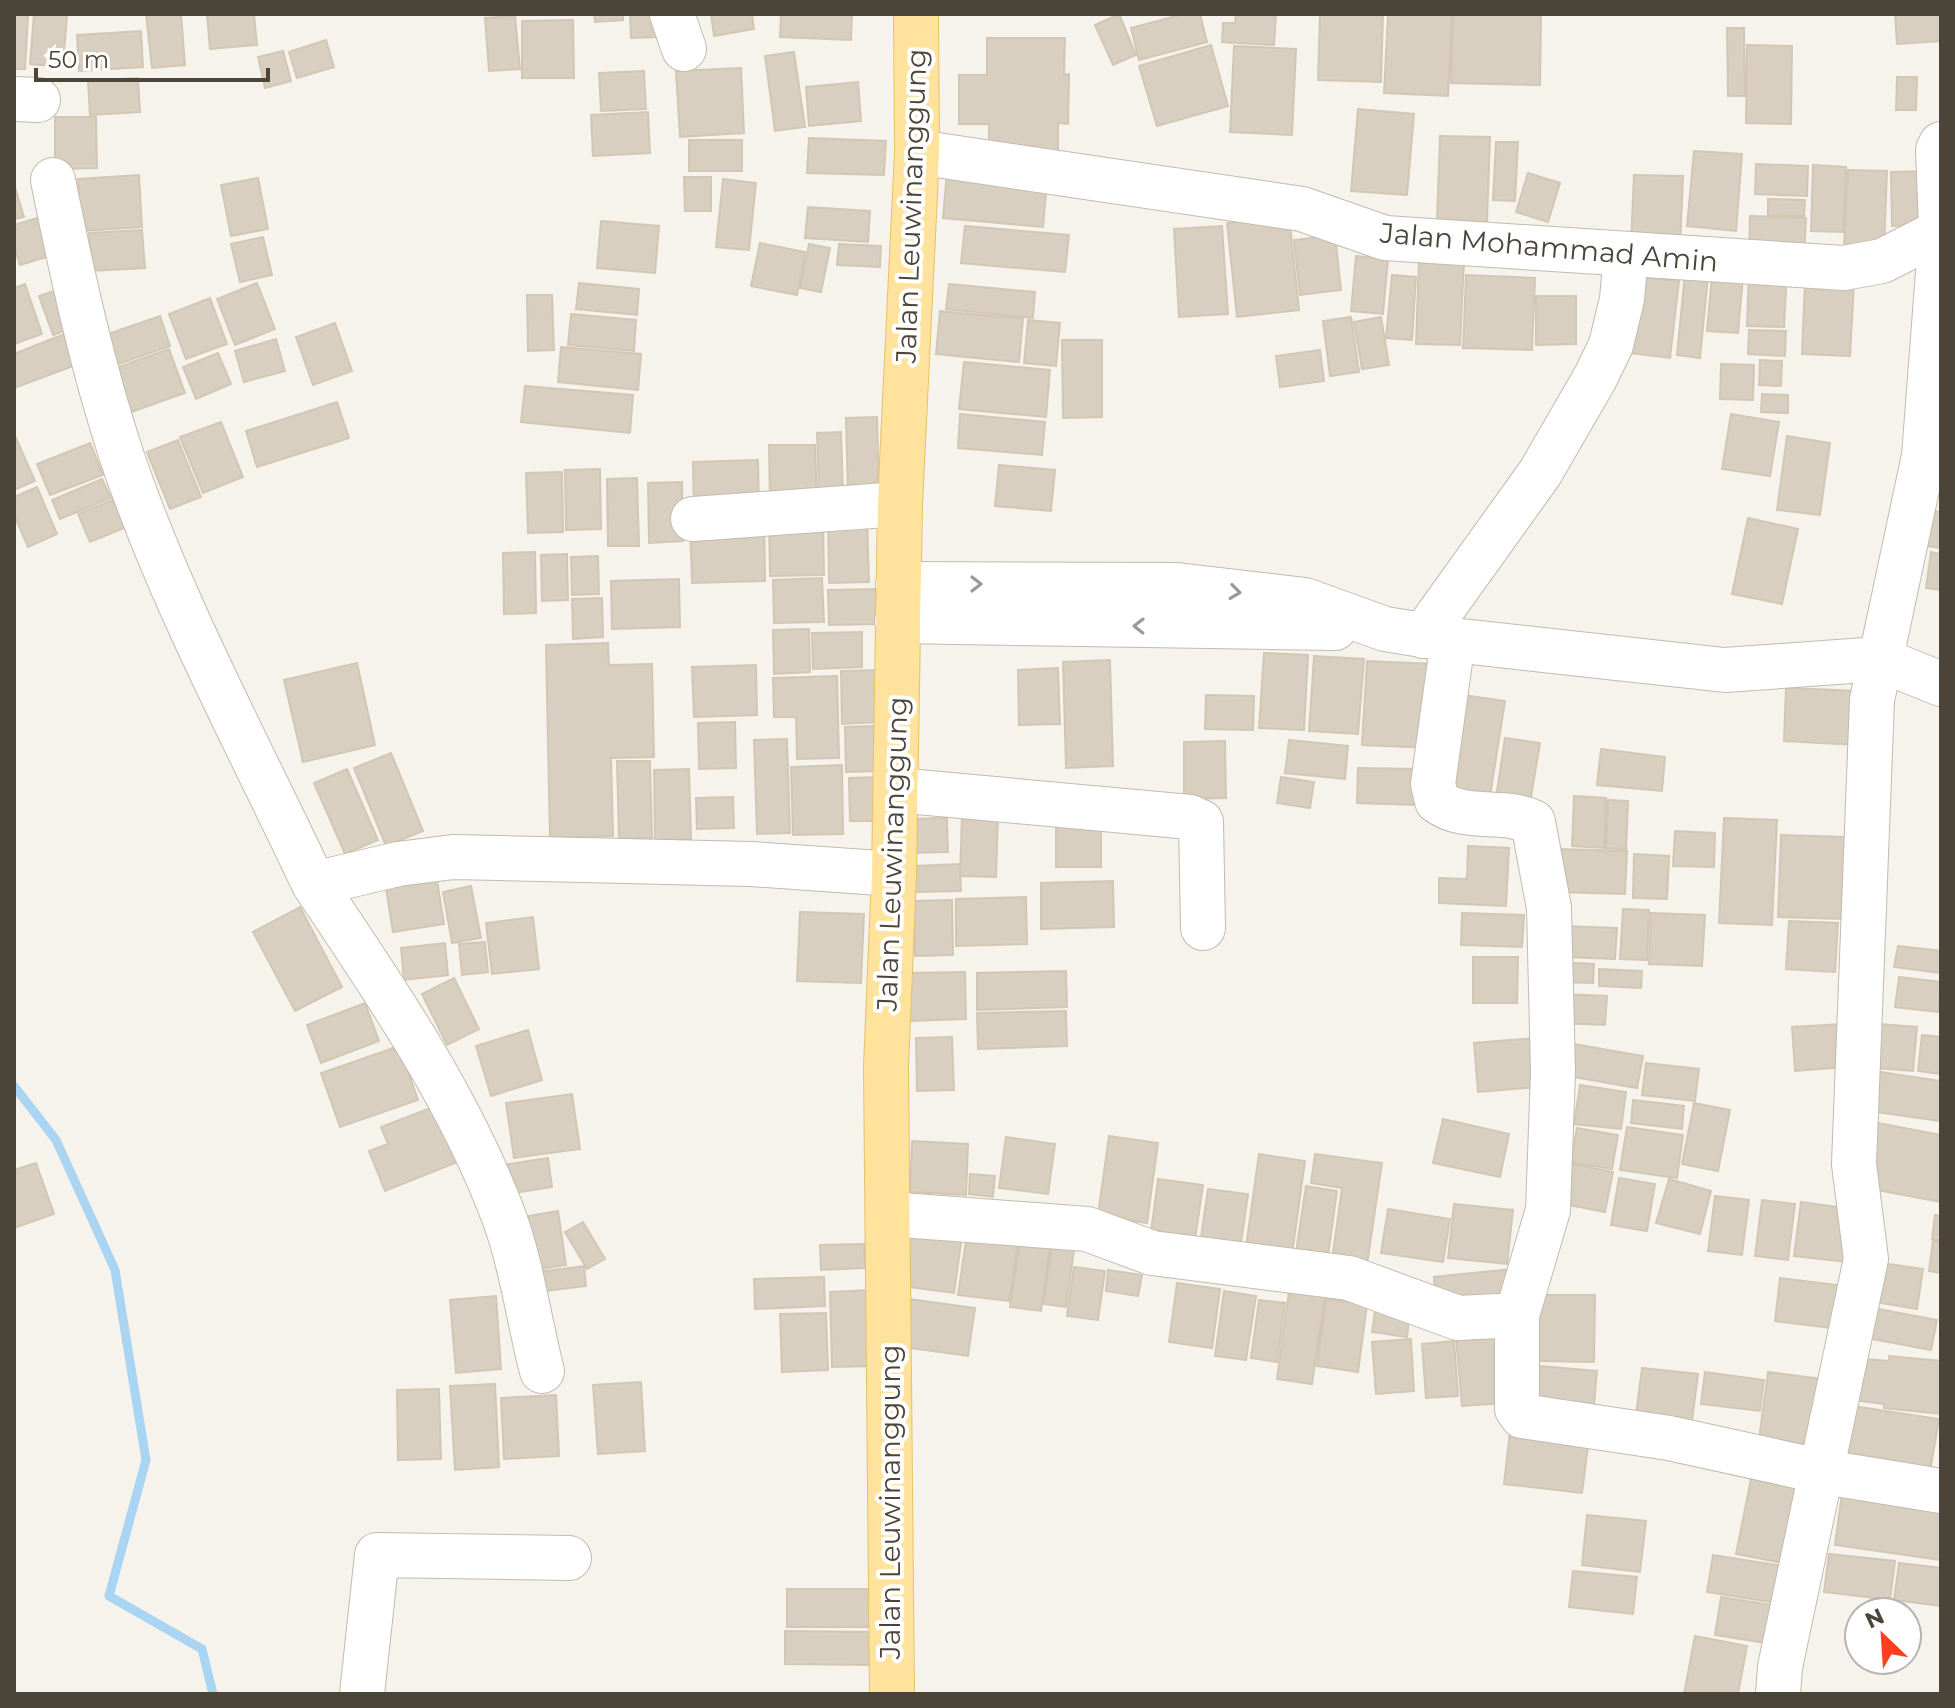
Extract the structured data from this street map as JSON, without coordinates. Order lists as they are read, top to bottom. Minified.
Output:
{"streets":{"main road":["Jalan Leuwinanggung"],"street":["Jalan Mohammad Amin"]},"crossings":[["Jalan Leuwinanggung","Jalan Mohammad Amin"]],"scale_bar":"50 m","north":"top left"}
